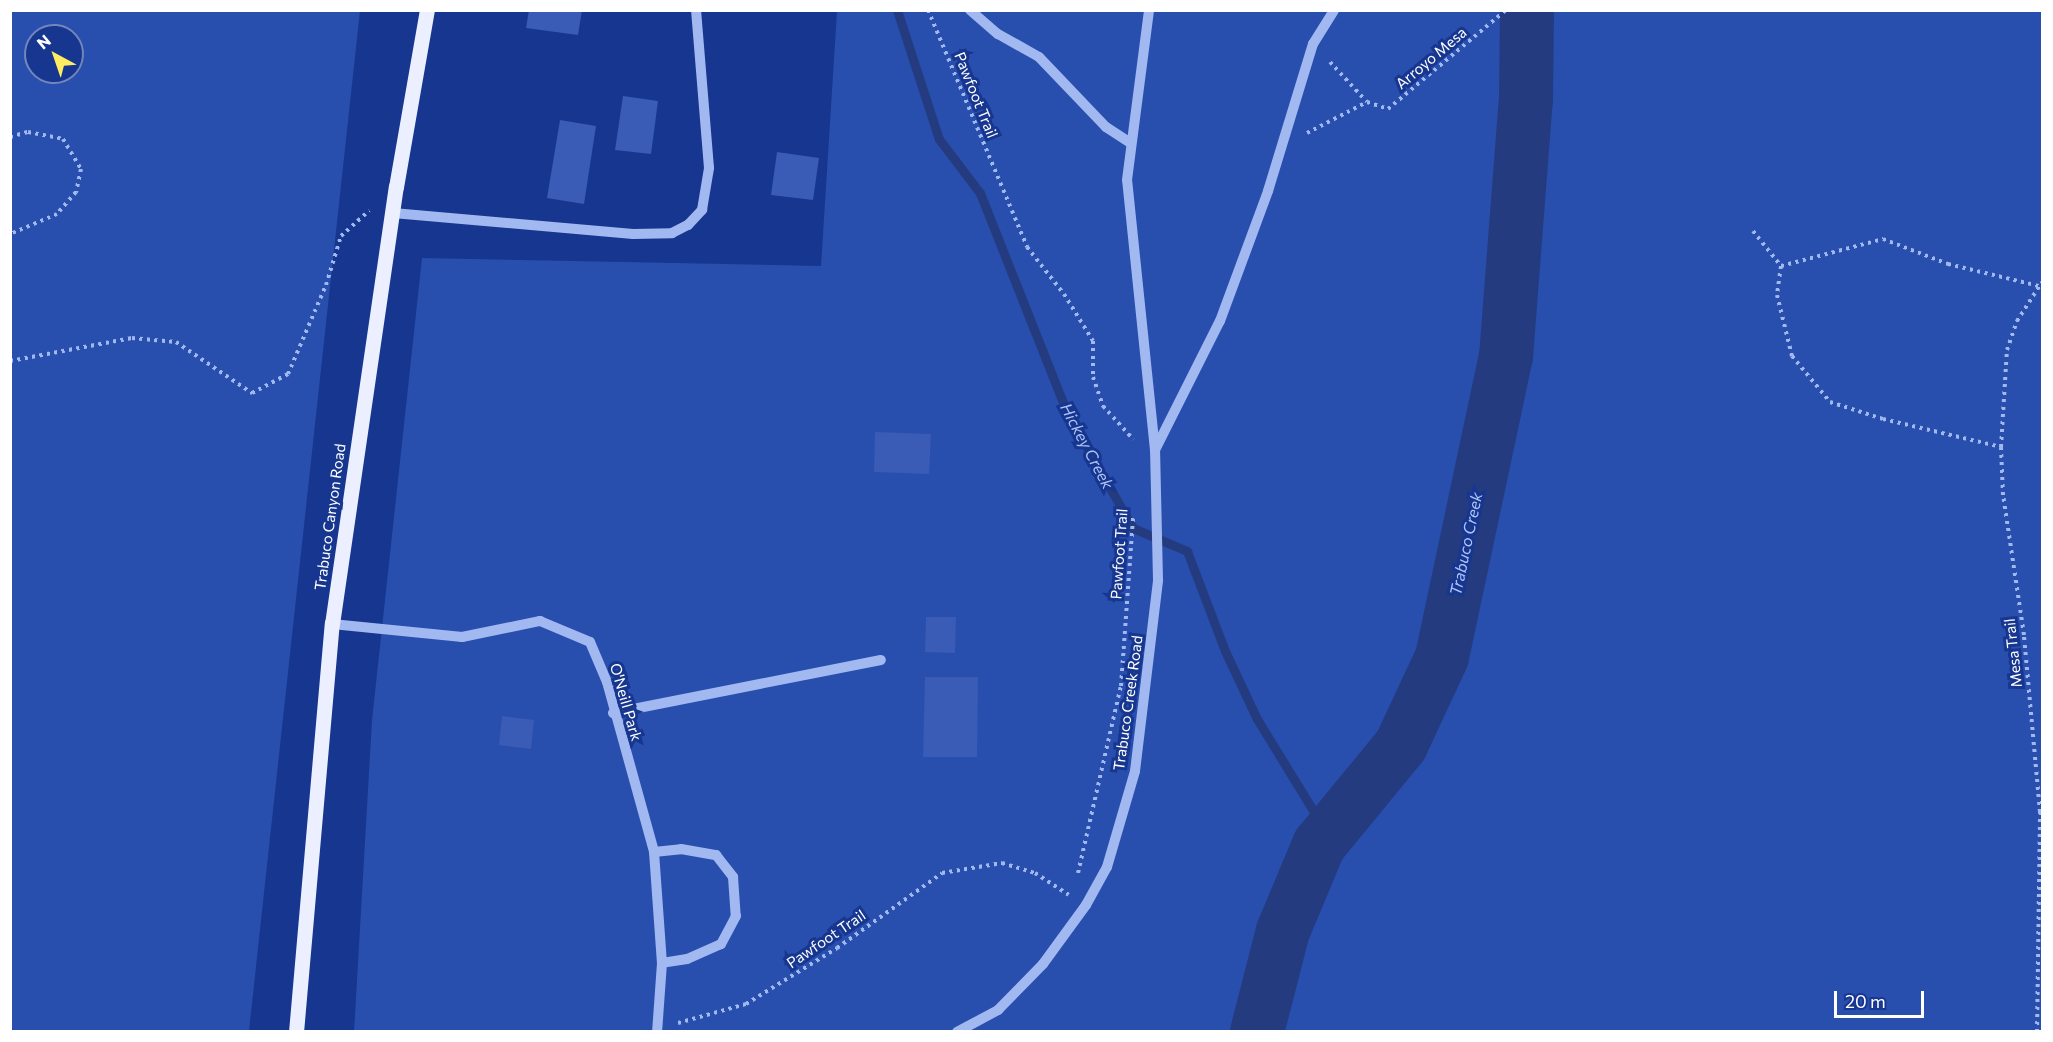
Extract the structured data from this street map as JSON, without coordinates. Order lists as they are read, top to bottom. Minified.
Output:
{"streets":{"main road":["Trabuco Canyon Road"],"street":["O'Neill Park","Trabuco Creek Road"],"path":["Arroyo Mesa","Pawfoot Trail","Mesa Trail"]},"crossings":[["Pawfoot Trail","O'Neill Park"],["Trabuco Canyon Road","O'Neill Park"]],"water":["Hickey Creek","Trabuco Creek"],"scale_bar":"20 m","north":"top left"}
